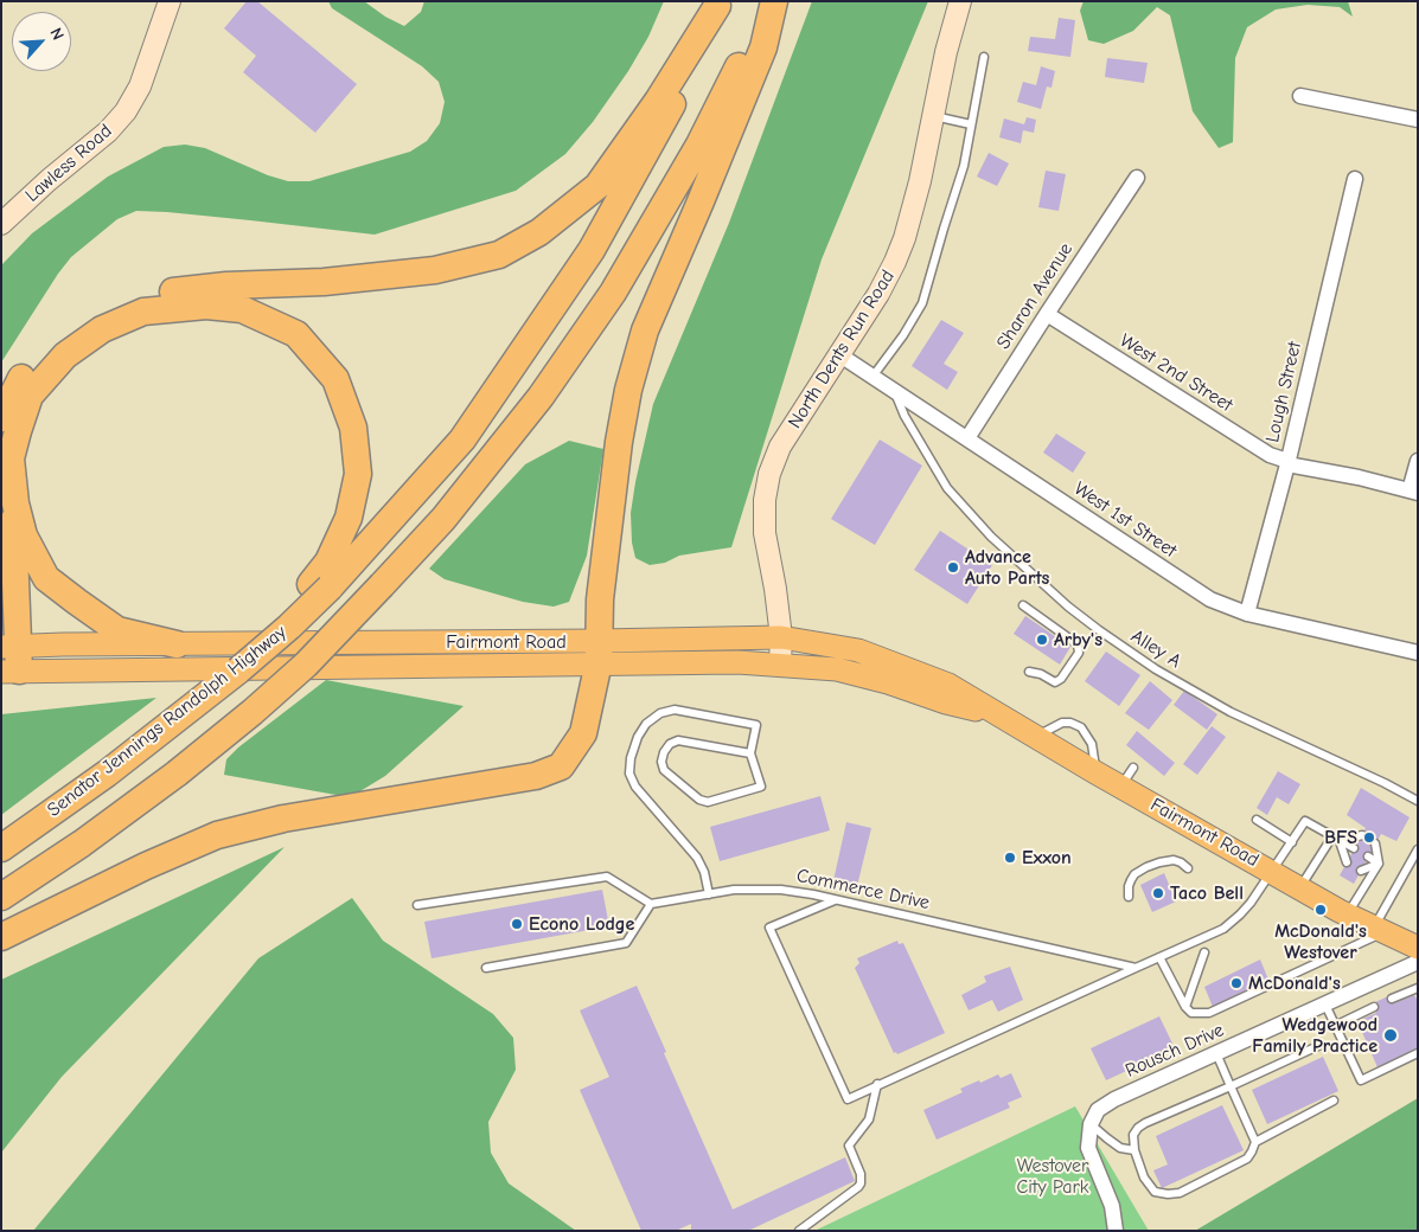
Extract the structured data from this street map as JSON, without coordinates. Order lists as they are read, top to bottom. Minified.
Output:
{"streets":{"highway":["Senator Jennings Randolph Highway"],"main road":["Fairmont Road"],"street":["Lawless Road","Sharon Avenue","North Dents Run Road","West 2nd Street","Lough Street","West 1st Street","Rousch Drive"],"lane":["Alley A","Commerce Drive"]},"crossings":[["Sharon Avenue","West 2nd Street"],["Sharon Avenue","West 1st Street"],["North Dents Run Road","West 1st Street"],["North Dents Run Road","Fairmont Road"],["West 2nd Street","Lough Street"],["Lough Street","West 1st Street"],["West 1st Street","Alley A"]],"parks":["Westover City Park"],"places":["Advance Auto Parts","Arby's","BFS","Exxon","Taco Bell","McDonald's Westover","Econo Lodge","McDonald's","Wedgewood Family Practice"],"north":"top right"}
